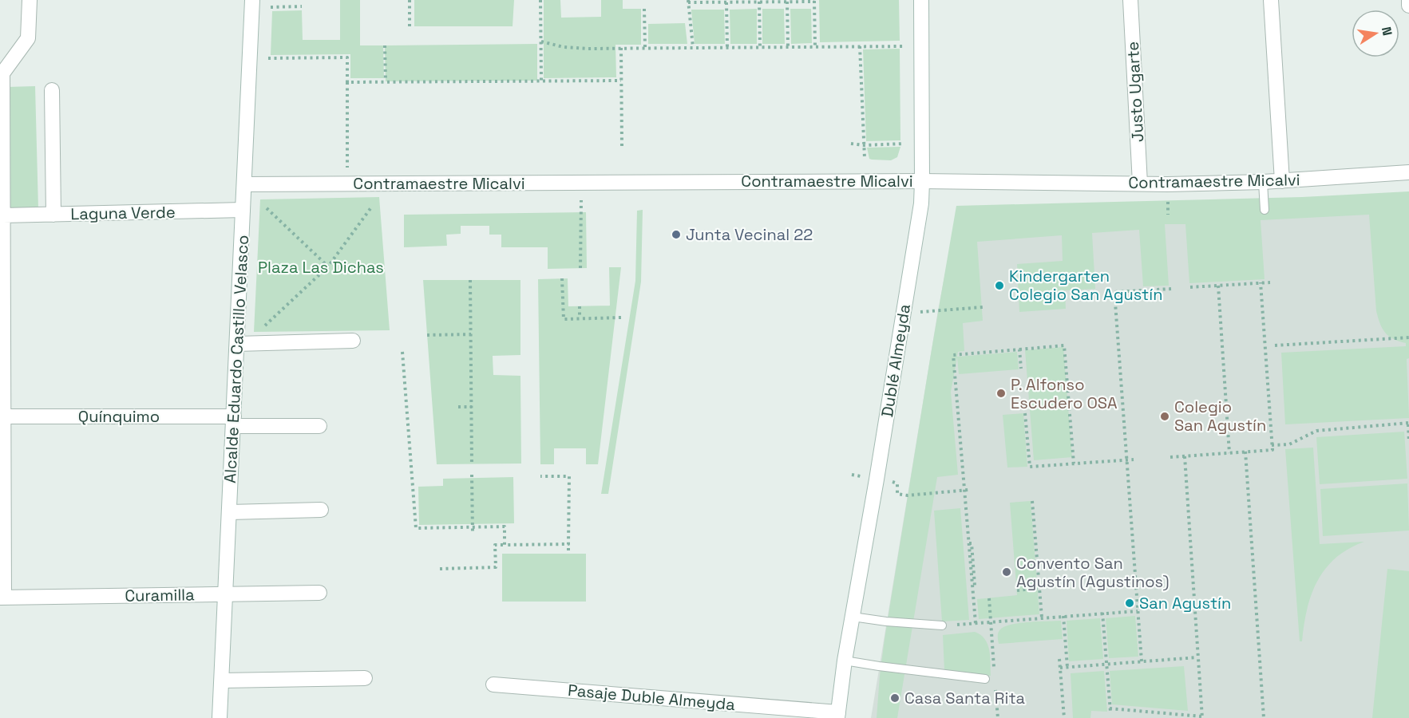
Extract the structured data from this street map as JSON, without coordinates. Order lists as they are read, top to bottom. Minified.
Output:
{"streets":{"street":["Justo Ugarte","Contramaestre Micalvi","Laguna Verde","Alcalde Eduardo Castillo Velasco","Dublé Almeyda","Quínquimo","Curamilla","Pasaje Duble Almeyda"]},"crossings":[["Justo Ugarte","Contramaestre Micalvi"],["Contramaestre Micalvi","Alcalde Eduardo Castillo Velasco"],["Contramaestre Micalvi","Dublé Almeyda"],["Laguna Verde","Alcalde Eduardo Castillo Velasco"],["Alcalde Eduardo Castillo Velasco","Quínquimo"],["Alcalde Eduardo Castillo Velasco","Curamilla"],["Dublé Almeyda","Pasaje Duble Almeyda"]],"parks":["Plaza Las Dichas"],"places":["Junta Vecinal 22","Kindergarten Colegio San Agustín","P. Alfonso Escudero OSA","Colegio San Agustín","Convento San Agustín (Agustinos)","San Agustín","Casa Santa Rita"],"north":"right"}
